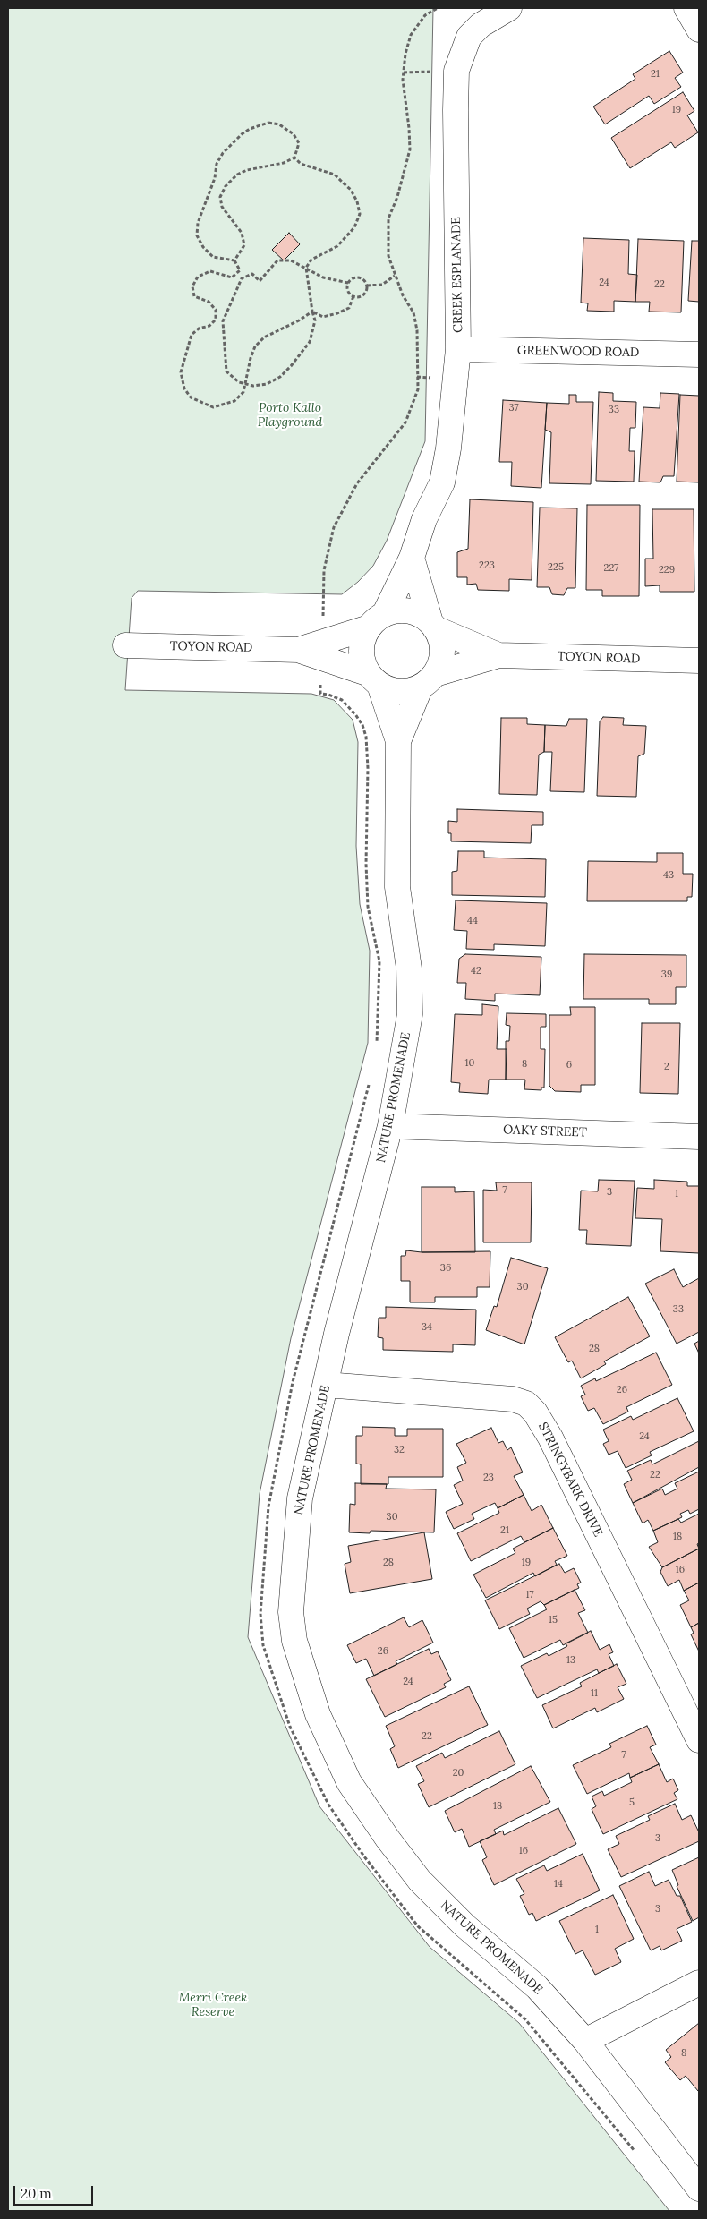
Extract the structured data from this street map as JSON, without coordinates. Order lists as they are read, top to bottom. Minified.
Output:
{"streets":{"street":["CREEK ESPLANADE","GREENWOOD ROAD","TOYON ROAD","NATURE PROMENADE","OAKY STREET","STRINGYBARK DRIVE"]},"crossings":[["CREEK ESPLANADE","GREENWOOD ROAD"],["CREEK ESPLANADE","TOYON ROAD"],["CREEK ESPLANADE","NATURE PROMENADE"],["TOYON ROAD","NATURE PROMENADE"],["NATURE PROMENADE","OAKY STREET"],["NATURE PROMENADE","STRINGYBARK DRIVE"]],"parks":["Porto Kallo Playground","Merri Creek Reserve"],"house_numbers":["21","19","24","22","37","33","223","225","227","229","43","44","42","39","10","8","6","2","7","3","1","36","30","33","34","28","26","24","32","22","23","30","21","18","28","19","16","17","15","26","13","24","11","22","7","20","5","18","3","16","14","3","1","8"],"scale_bar":"20 m"}
